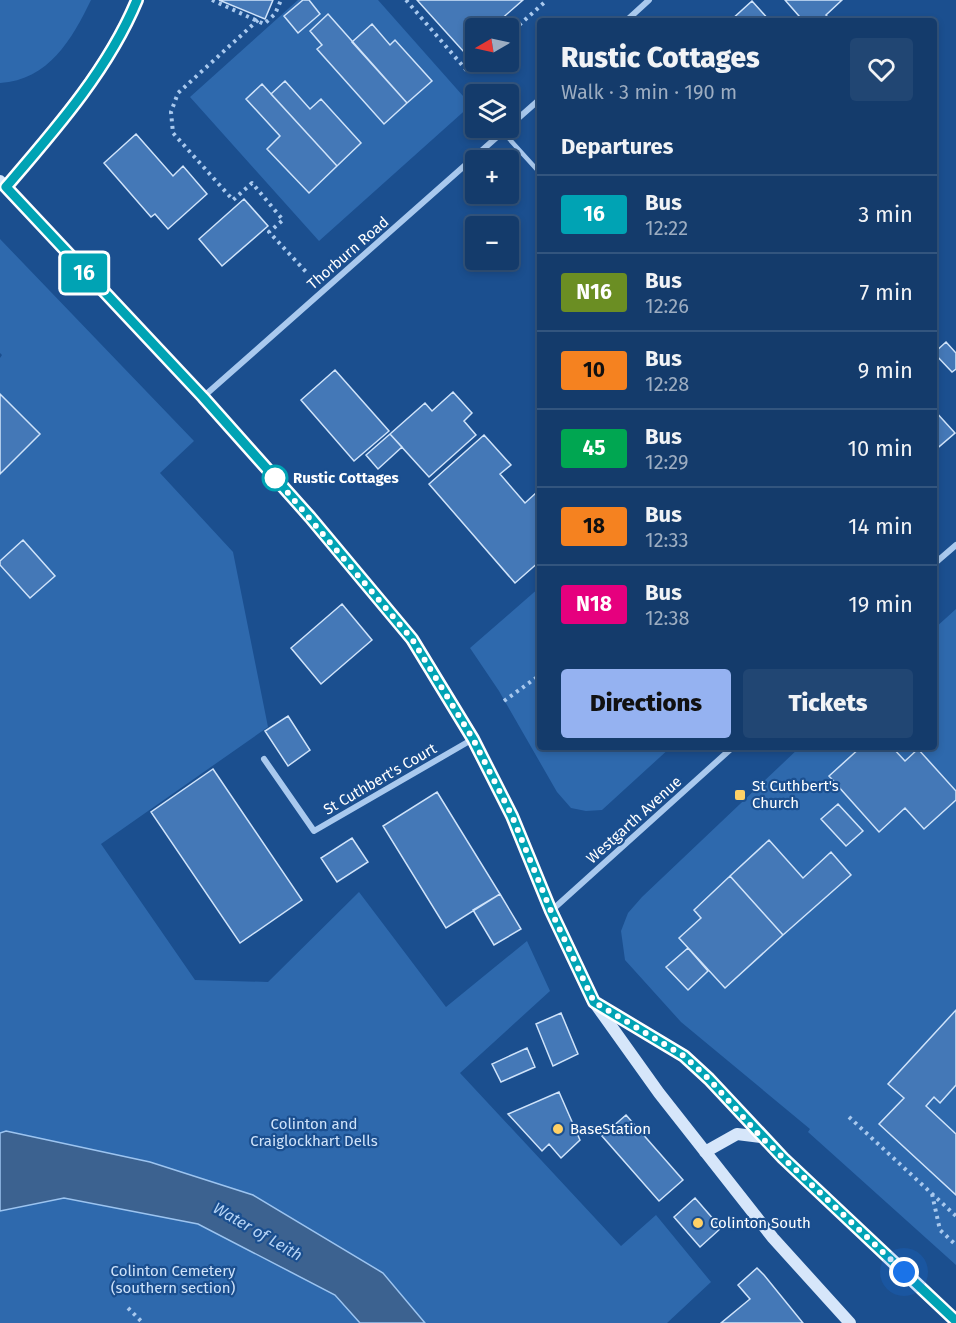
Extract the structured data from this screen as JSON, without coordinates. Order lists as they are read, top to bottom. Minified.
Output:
{"streets":{"street":["Thorburn Road","St Cuthbert's Court","Westgarth Avenue"]},"water":["Water of Leith"],"parks":["Colinton and Craiglockhart Dells","Colinton Cemetery (southern section)"],"places":{"other":["Rustic Cottages","BaseStation","Colinton South"],"transit":["St Cuthbert's Church"]},"lines":["bus line 16"],"north":"left","page":{"on_map":"16","map_buttons":["+","−"],"heading":[["Rustic Cottages","Walk · 3 min · 190 m"],"Departures"],"list":[{"mark":"16","name":"Bus","note":"12:22","value":"3 min"},{"mark":"N16","name":"Bus","note":"12:26","value":"7 min"},{"mark":"10","name":"Bus","note":"12:28","value":"9 min"},{"mark":"45","name":"Bus","note":"12:29","value":"10 min"},{"mark":"18","name":"Bus","note":"12:33","value":"14 min"},{"mark":"N18","name":"Bus","note":"12:38","value":"19 min"}],"buttons":["Directions","Tickets"]}}
